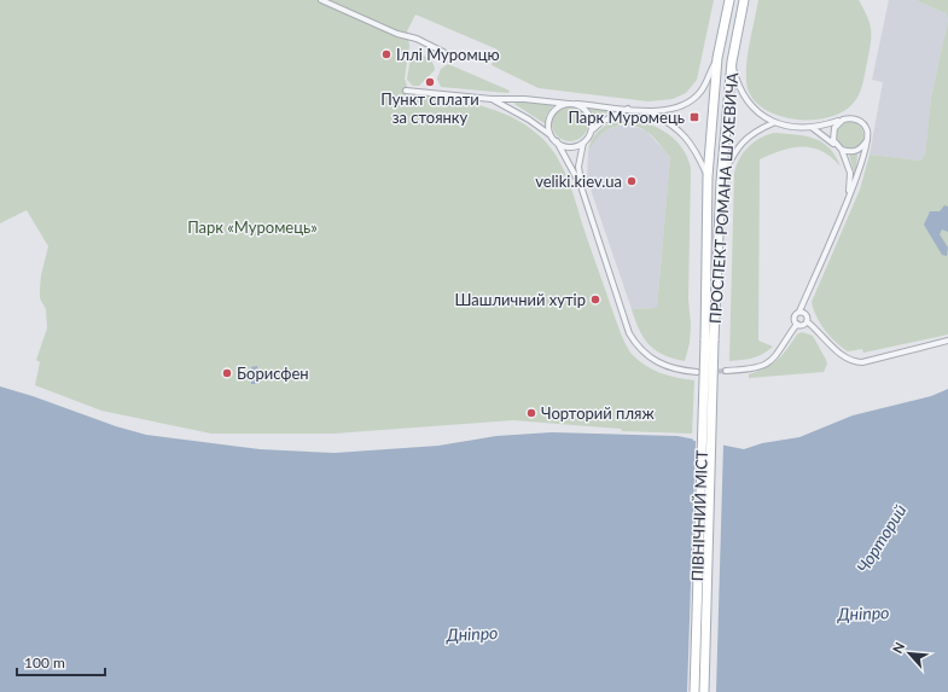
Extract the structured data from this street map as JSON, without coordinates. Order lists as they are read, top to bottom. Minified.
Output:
{"streets":{"main road":["ПРОСПЕКТ РОМАНА ШУХЕВИЧА","ПІВНІЧНИЙ МІСТ"]},"crossings":[["ПРОСПЕКТ РОМАНА ШУХЕВИЧА","ПІВНІЧНИЙ МІСТ"]],"water":["Чорторий","Дніпро"],"parks":["Парк «Муромець»"],"places":{"other":["Іллі Муромцю","Пункт сплати за стоянку","veliki.kiev.ua","Шашличний хутір","Борисфен","Чорторий пляж"],"transit":["Парк Муромець"]},"scale_bar":"100 m","north":"top left"}
